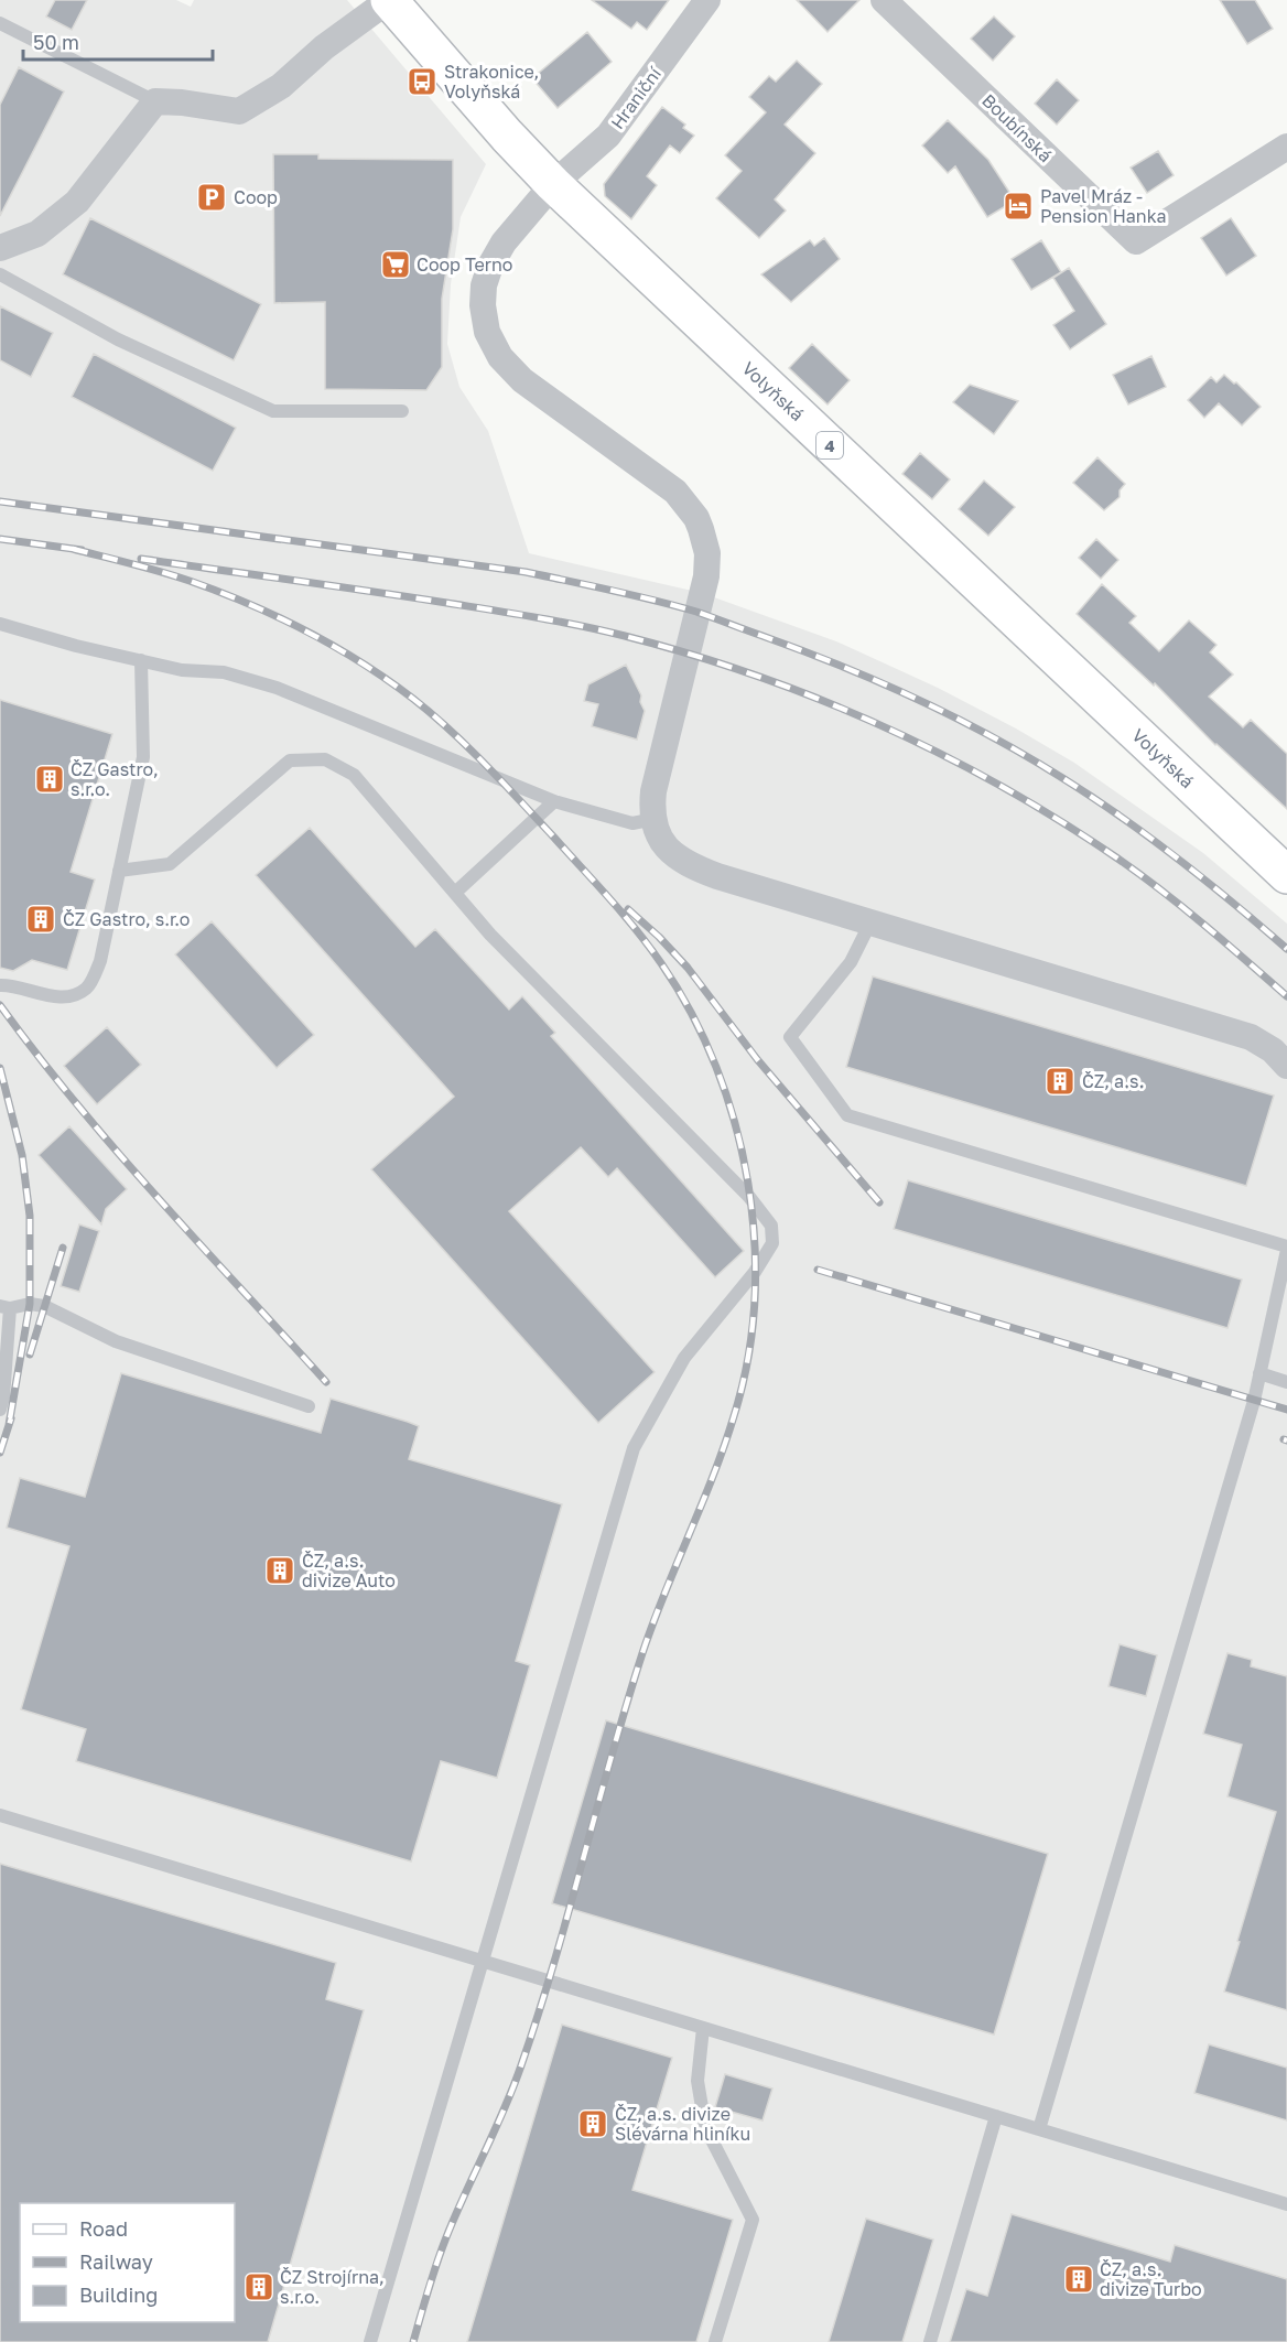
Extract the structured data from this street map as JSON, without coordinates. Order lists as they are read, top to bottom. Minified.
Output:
{"streets":{"main road":["Volyňská","4"],"street":["Hraniční","Boubínská"]},"crossings":[["Hraniční","Volyňská"]],"places":{"bus stop":["Strakonice, Volyňská"],"parking":["Coop"],"hotel":["Pavel Mráz - Pension Hanka"],"supermarket":["Coop Terno"],"building":["ČZ Gastro, s.r.o.","ČZ Gastro, s.r.o","ČZ, a.s.","ČZ, a.s. divize Auto","ČZ, a.s. divize Slévárna hliníku","ČZ, a.s. divize Turbo","ČZ Strojírna, s.r.o."]},"legend":["Road","Railway","Building"],"scale_bar":"50 m"}
